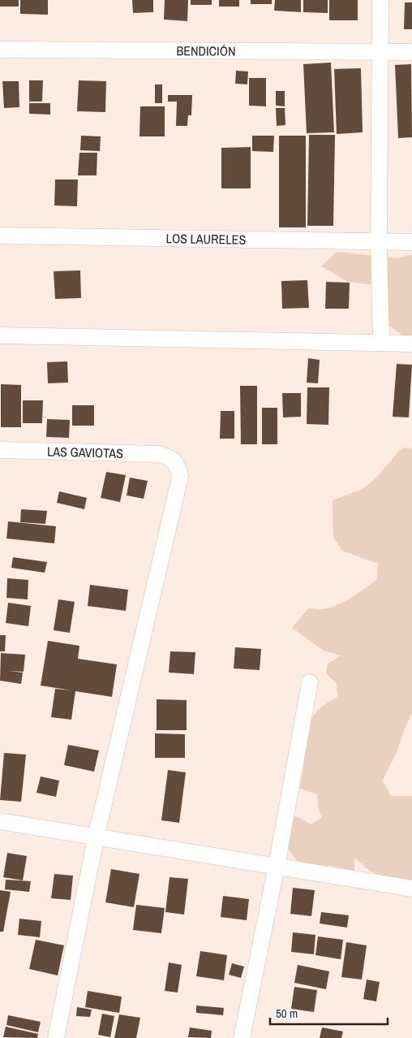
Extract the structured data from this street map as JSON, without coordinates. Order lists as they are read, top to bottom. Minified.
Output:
{"streets":{"street":["BENDICIÓN","LOS LAURELES","LAS GAVIOTAS"]},"scale_bar":"50 m"}
